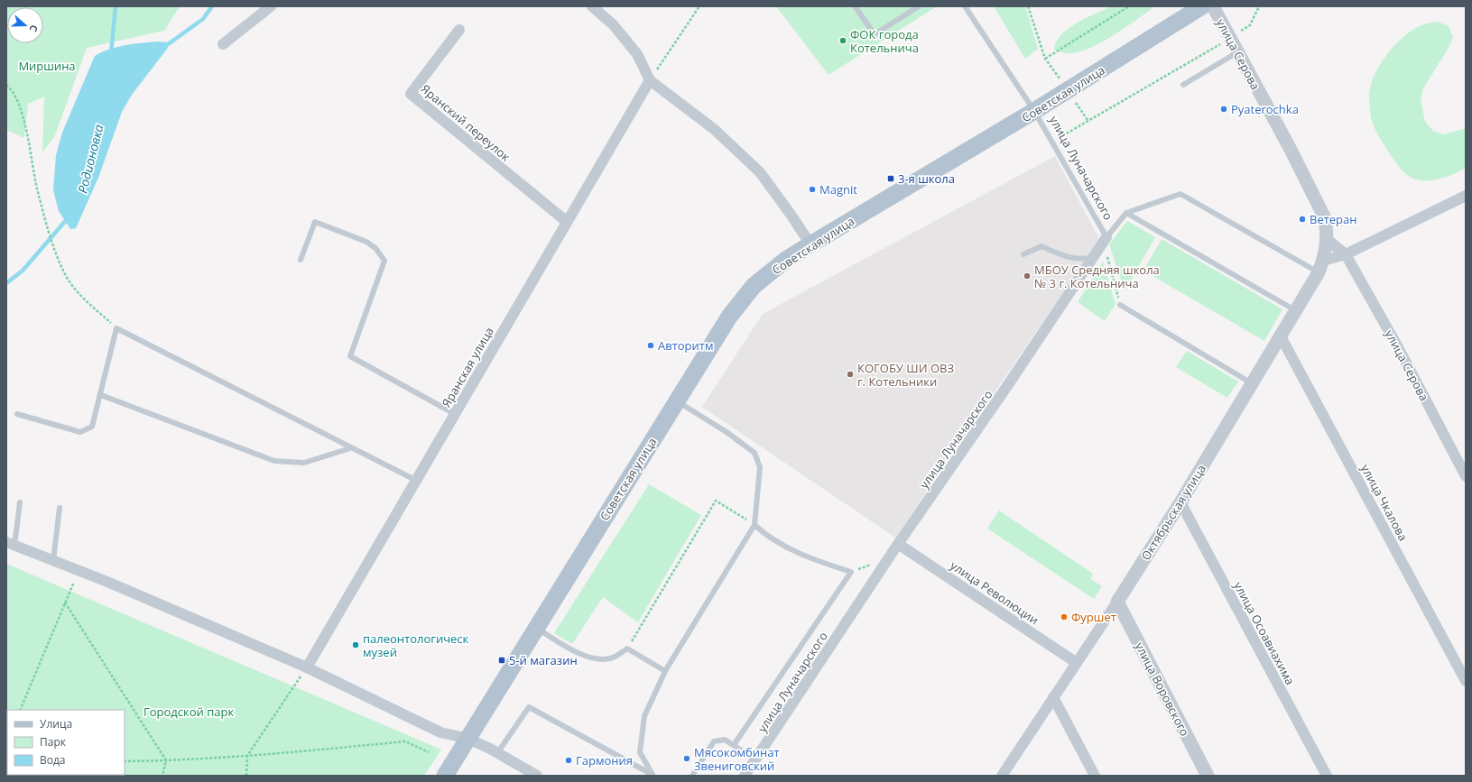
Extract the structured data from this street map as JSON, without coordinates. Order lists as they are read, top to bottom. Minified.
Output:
{"streets":{"main road":["Советская улица"],"street":["улица Серова","Яранский переулок","улица Луначарского","Яранская улица","улица Чкалова","Октябрьская улица","улица Революции","улица Осоавиахима","улица Воровского"]},"crossings":[["улица Серова","Октябрьская улица"],["Советская улица","улица Луначарского"],["Яранский переулок","Яранская улица"],["улица Луначарского","улица Революции"],["улица Чкалова","Октябрьская улица"],["Октябрьская улица","улица Революции"],["Октябрьская улица","улица Осоавиахима"],["Октябрьская улица","улица Воровского"]],"water":["Родионовка"],"parks":["Миршина","Городской парк"],"places":{"other":["ФОК города Котельнича","Pyaterochka","Magnit","Ветеран","МБОУ Средняя школа № 3 г. Котельнича","Авторитм","КОГОБУ ШИ ОВЗ г. Котельники","Фуршет","палеонтологическ музей","Мясокомбинат Звениговский","Гармония"],"transit":["3-я школа","5-й магазин"]},"legend":["Улица","Парк","Вода"],"north":"right"}
